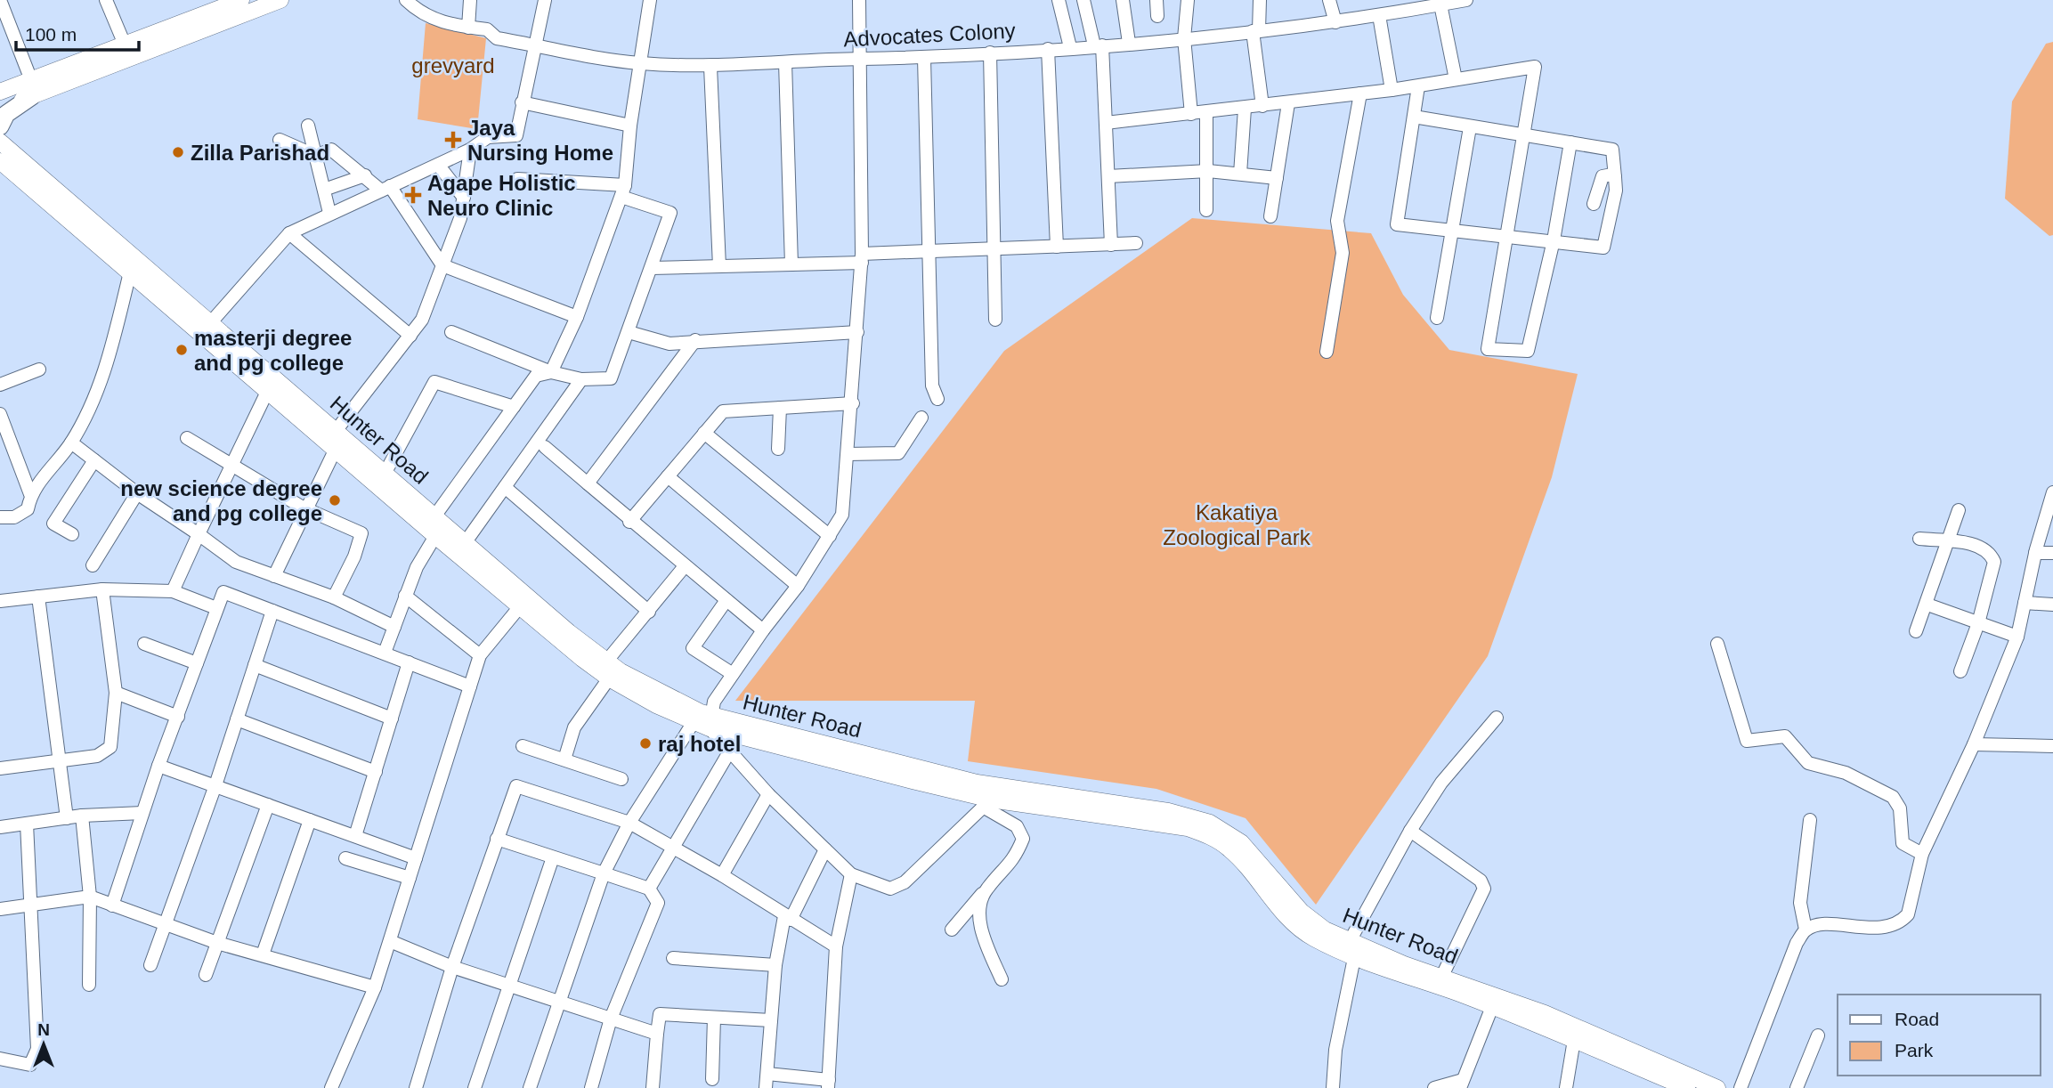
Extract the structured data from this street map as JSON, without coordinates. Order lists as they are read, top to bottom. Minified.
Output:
{"streets":{"main road":["Hunter Road"],"street":["Advocates Colony"]},"parks":["grevyard","Kakatiya Zoological Park"],"places":{"health":["Jaya Nursing Home","Agape Holistic Neuro Clinic"],"other":["Zilla Parishad","masterji degree and pg college","new science degree and pg college","raj hotel"]},"legend":["Road","Park"],"scale_bar":"100 m","north":"top"}
